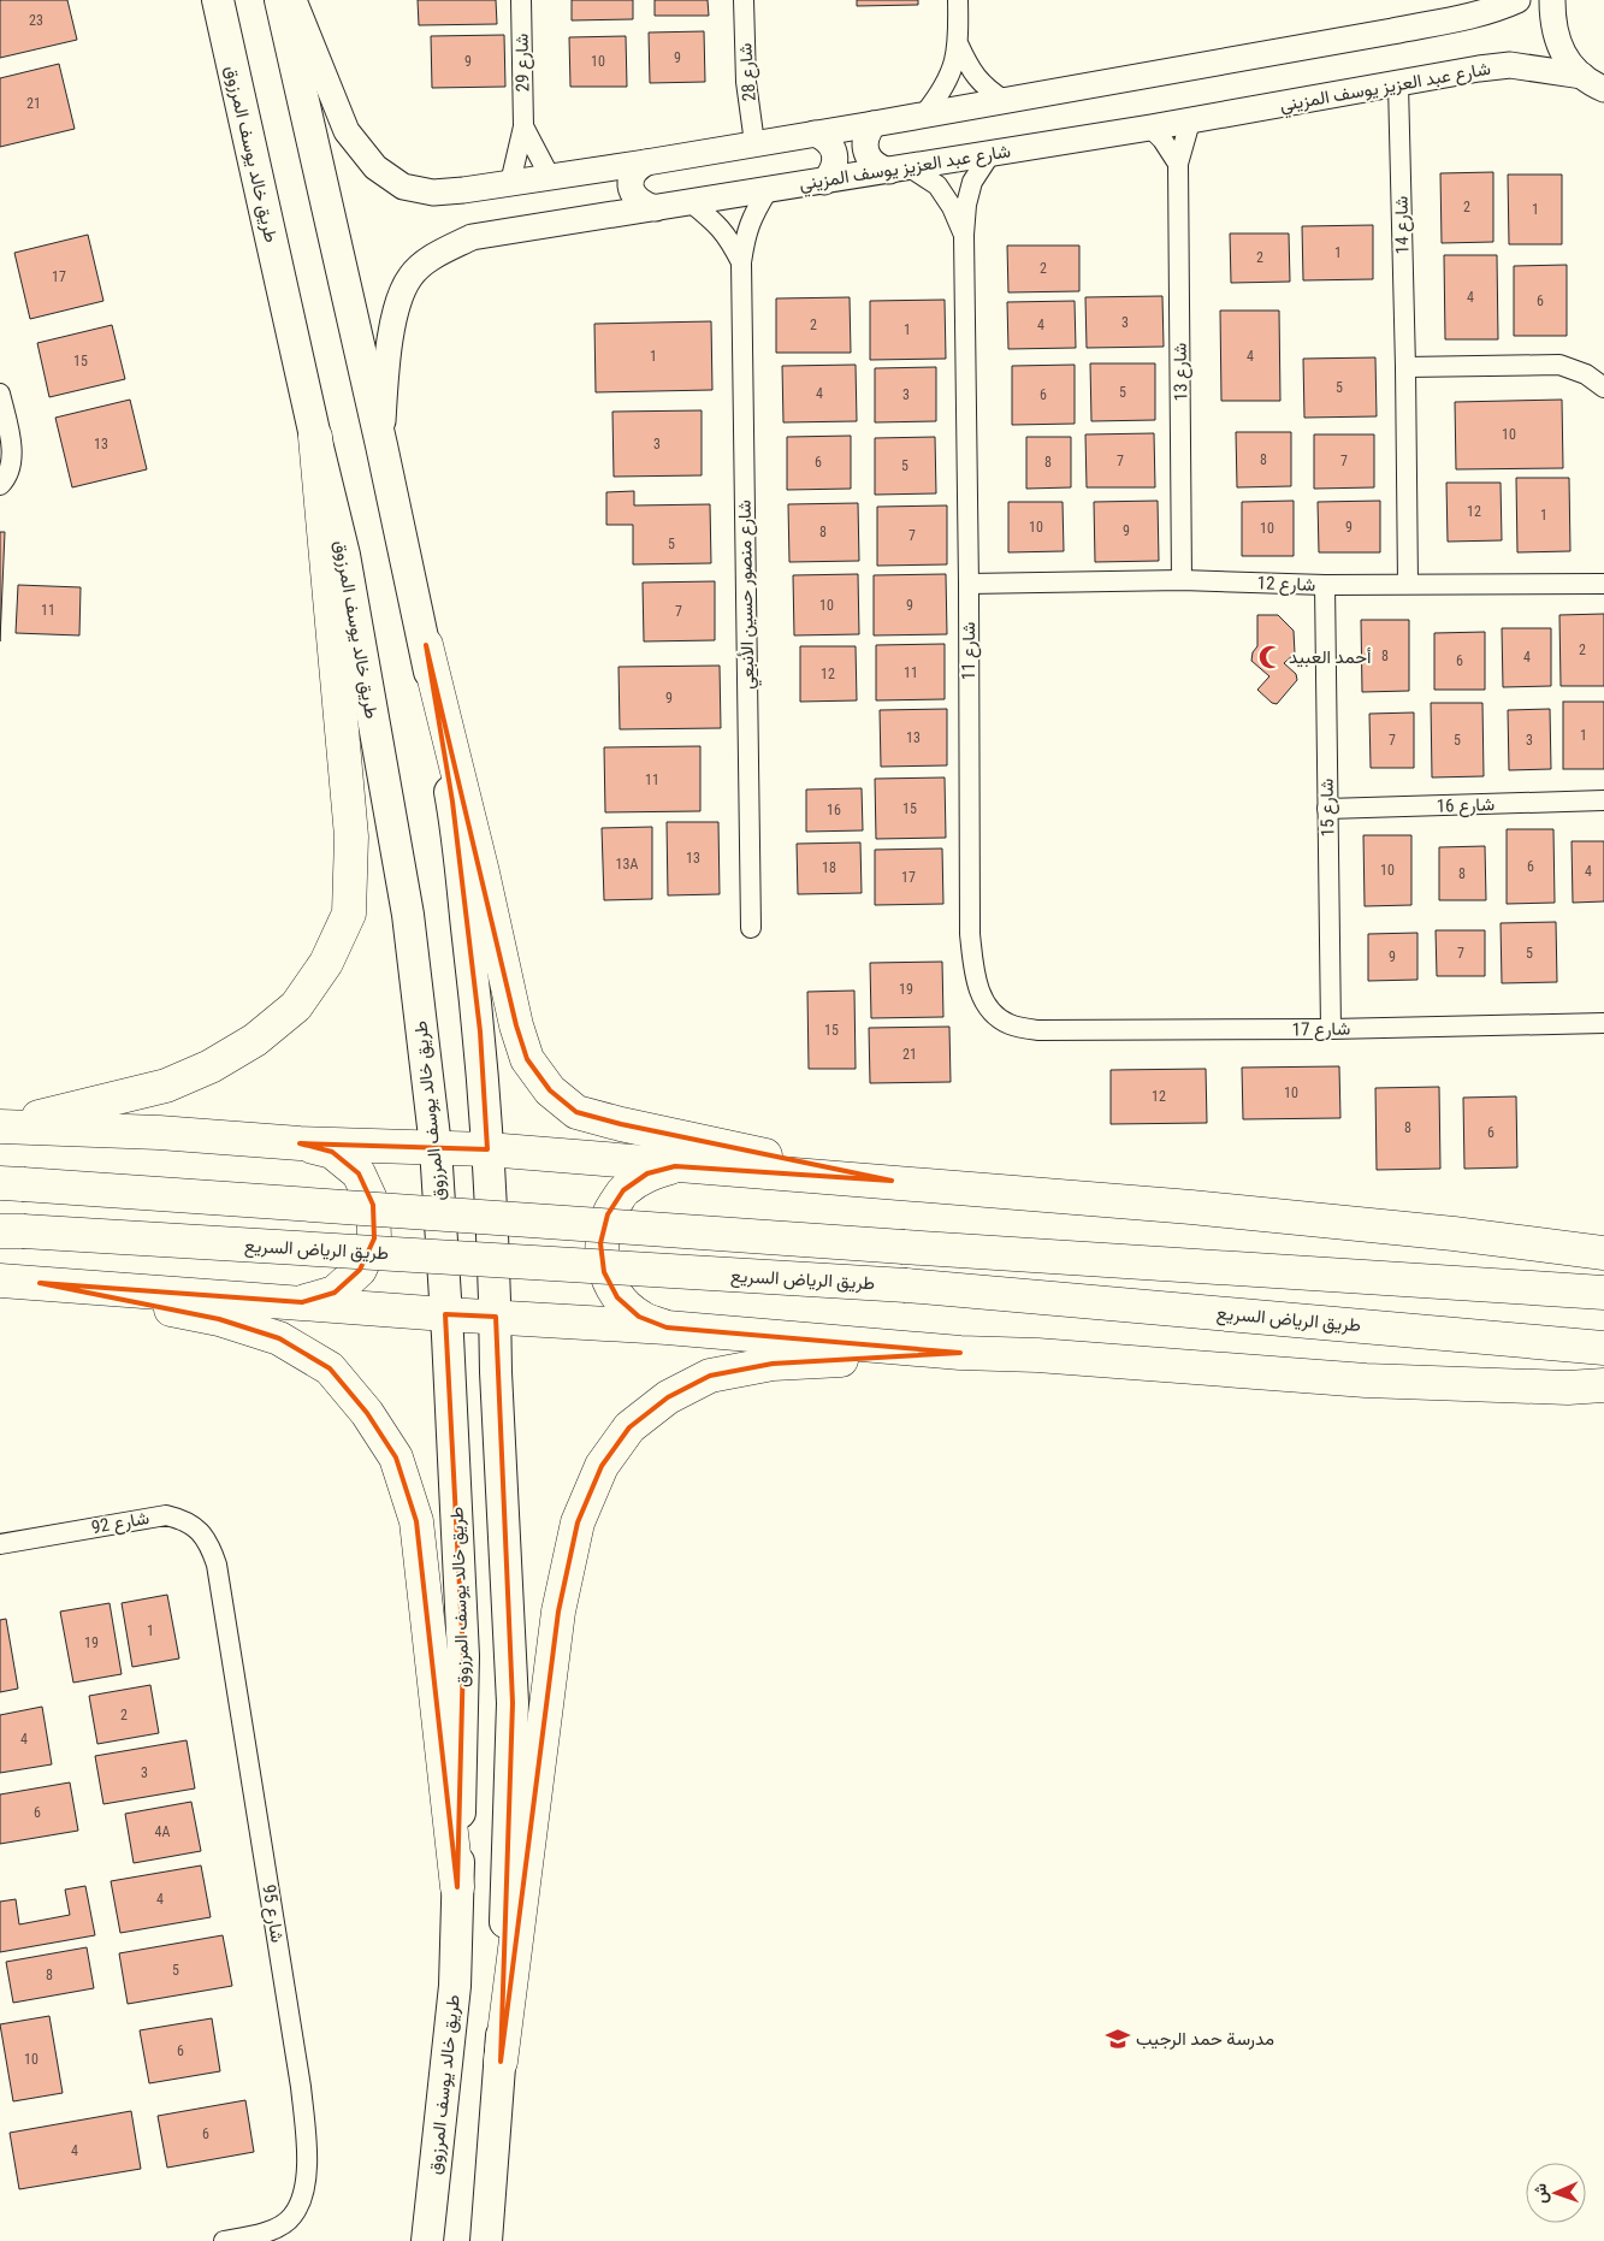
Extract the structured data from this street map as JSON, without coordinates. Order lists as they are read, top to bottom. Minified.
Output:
{"streets":{"highway":["طريق الرياض السريع"],"main road":["طريق خالد يوسف المرزوق"],"street":["شارع 29","شارع 28","شارع عبد العزيز يوسف المزيني","شارع 14","شارع 13","شارع 12","شارع منصور حسين الأنبعي","شارع 11","شارع 16","شارع 15","شارع 17","شارع 92","شارع 95"]},"crossings":[["شارع عبد العزيز يوسف المزيني","شارع 14"],["شارع عبد العزيز يوسف المزيني","شارع 13"],["شارع عبد العزيز يوسف المزيني","شارع منصور حسين الأنبعي"],["شارع عبد العزيز يوسف المزيني","شارع 11"],["شارع 14","شارع 12"],["شارع 13","شارع 12"],["شارع 12","شارع 11"],["شارع 12","شارع 15"],["شارع 11","شارع 17"],["شارع 16","شارع 15"],["شارع 15","شارع 17"],["شارع 92","شارع 95"]],"places":{"mosque":["أحمد العبيد"],"school or university":["مدرسة حمد الرجيب"]},"house_numbers":["23","9","9","10","21","2","1","1","2","2","17","4","6","3","2","4","1","1","4","15","5","5","4","3","6","10","13","3","8","7","7","6","8","5","12","1","10","9","10","9","8","7","5","10","9","11","7","2","8","4","6","11","12","9","1","13","7","5","3","11","15","16","13","13A","6","18","10","4","8","17","7","5","9","19","15","21","10","12","8","6","1","19","2","4","3","6","4A","4","5","8","6","10","6","4"],"north":"left"}
